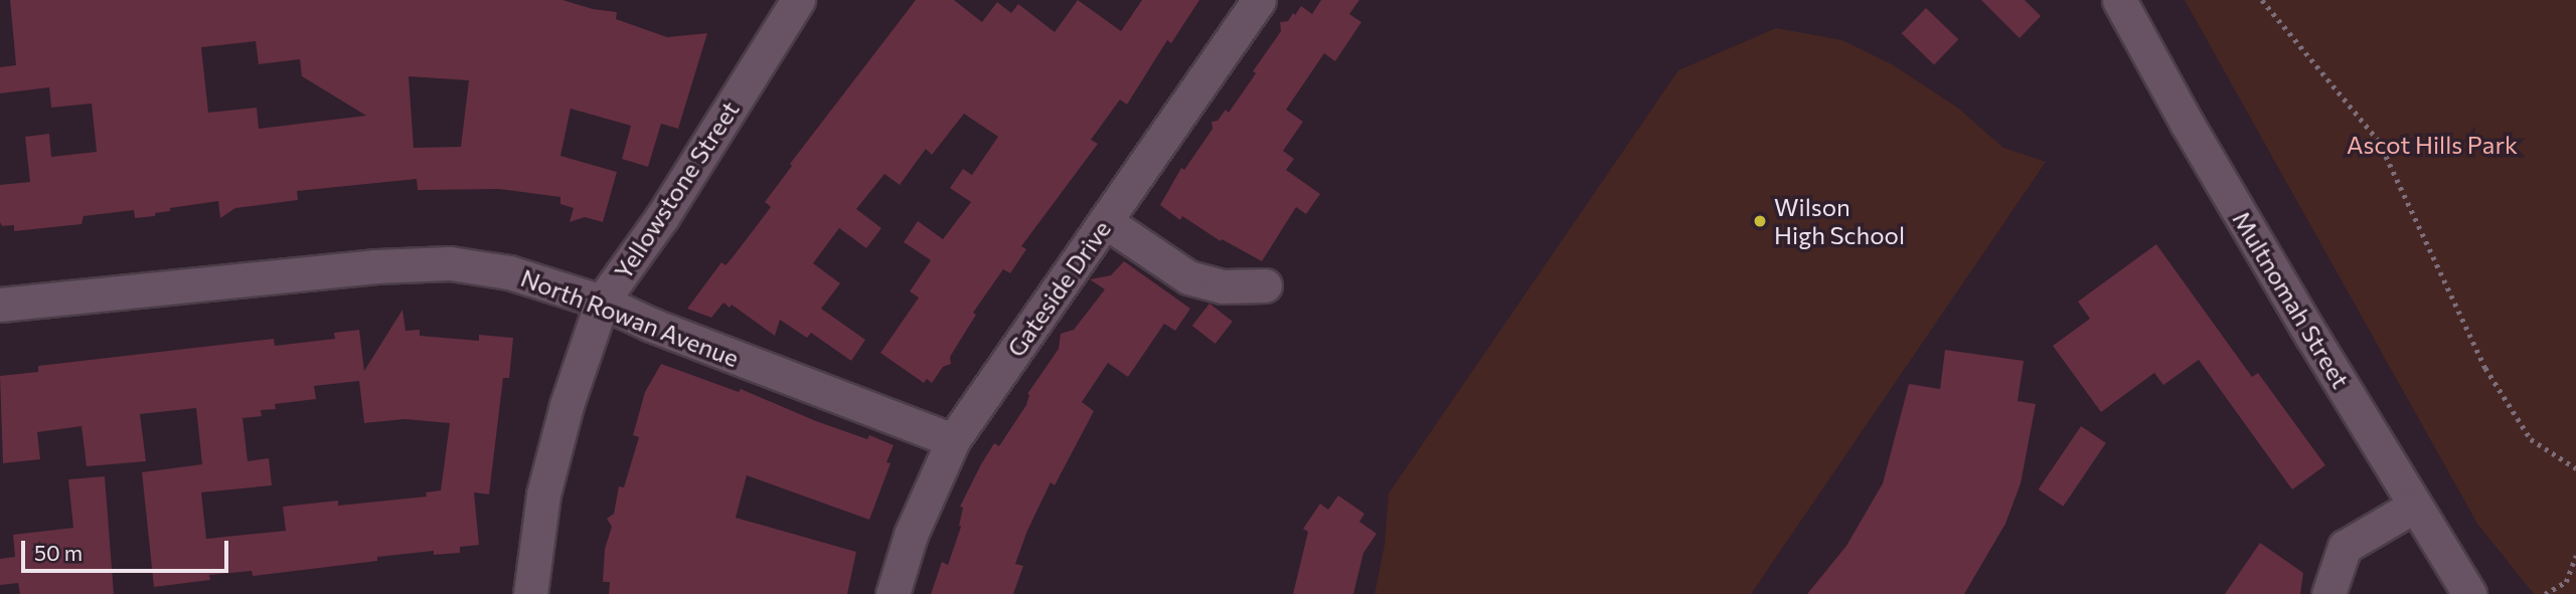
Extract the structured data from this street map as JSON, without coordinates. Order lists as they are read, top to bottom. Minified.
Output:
{"streets":{"street":["Yellowstone Street","Gateside Drive","Multnomah Street","North Rowan Avenue"]},"crossings":[["Yellowstone Street","North Rowan Avenue"],["Gateside Drive","North Rowan Avenue"]],"parks":["Ascot Hills Park"],"places":["Wilson High School"],"scale_bar":"50 m"}
